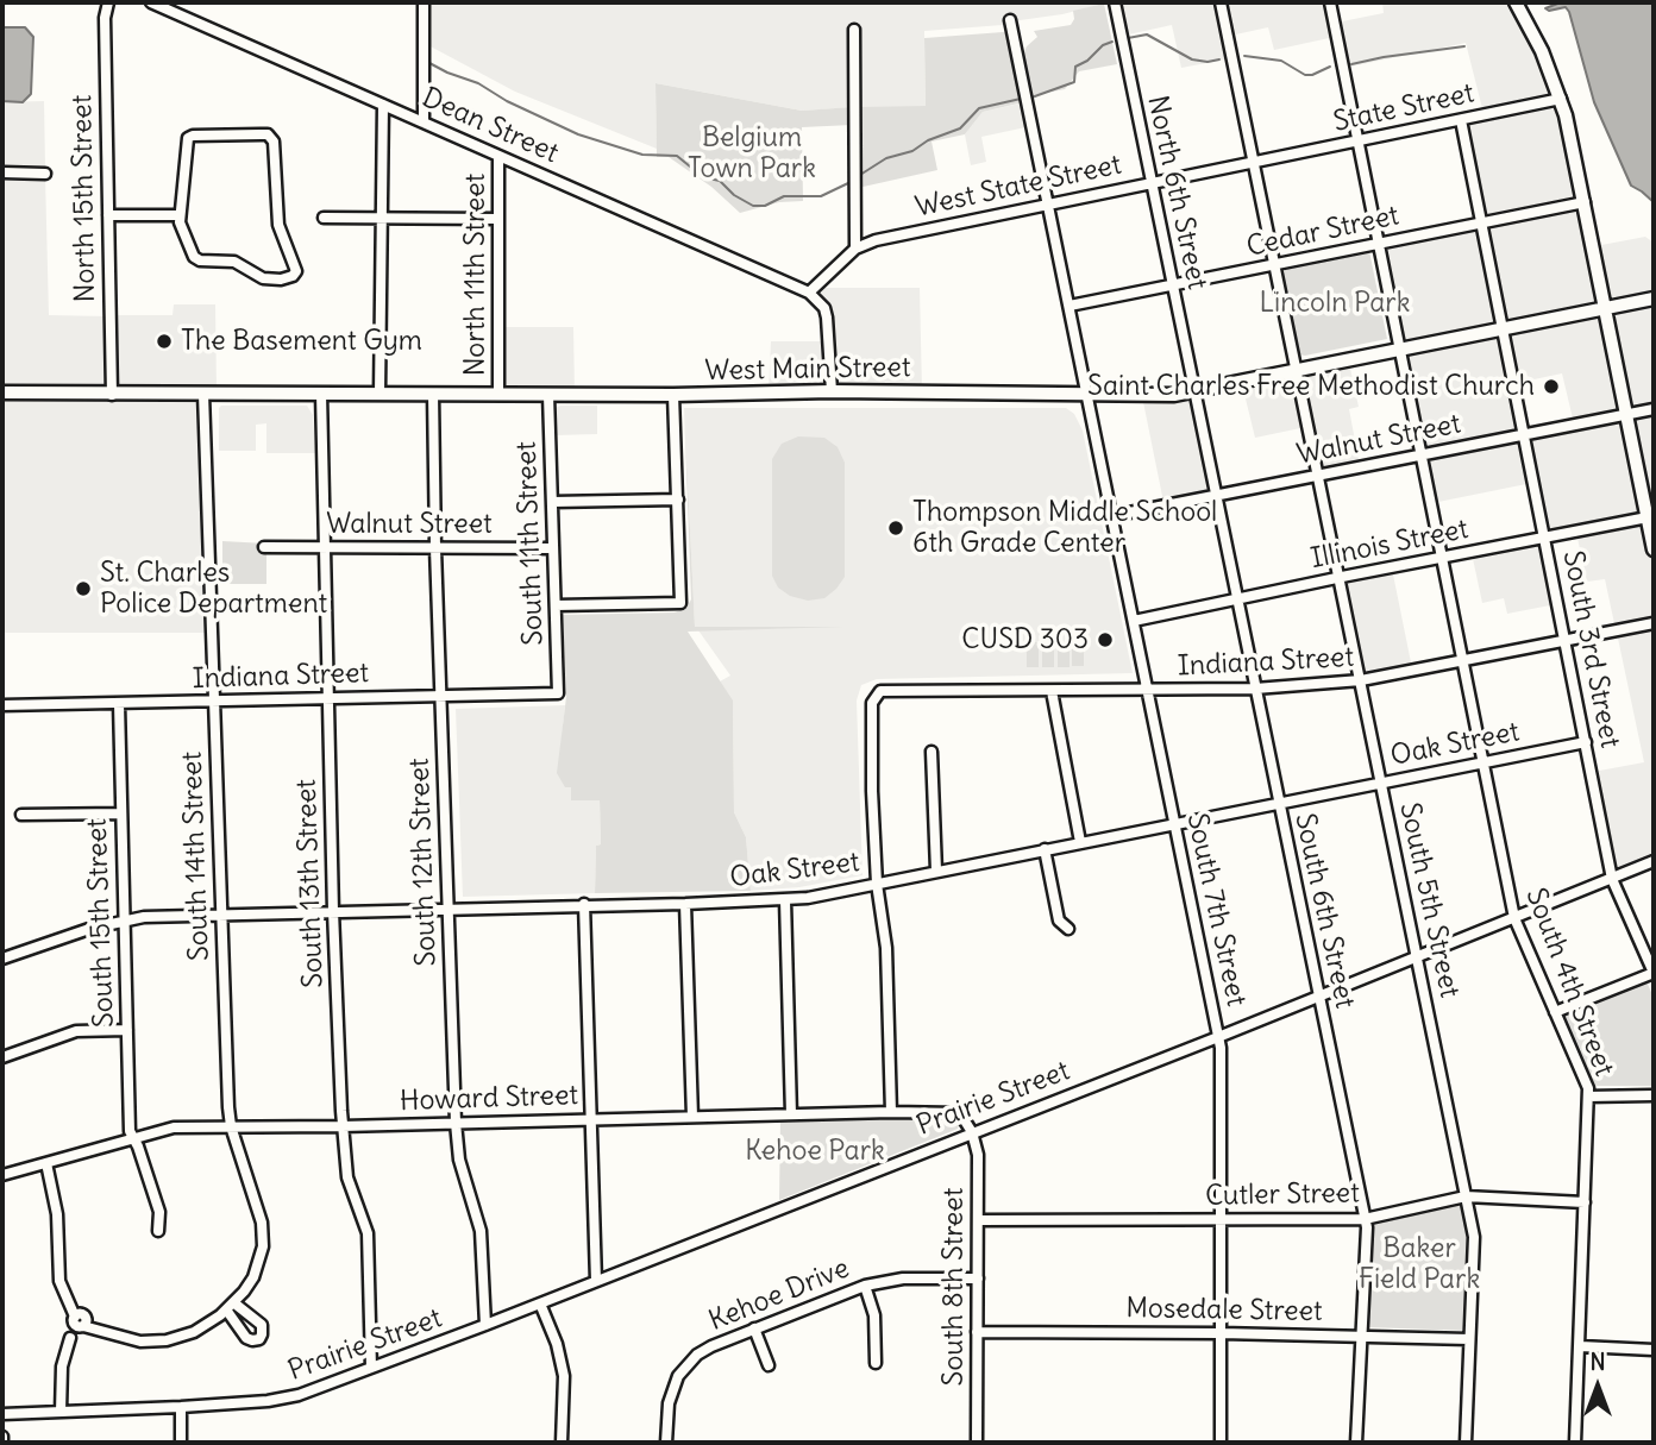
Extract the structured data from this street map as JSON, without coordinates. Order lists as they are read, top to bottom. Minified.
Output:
{"streets":{"main road":["West Main Street"],"street":["State Street","Dean Street","West State Street","North 6th Street","North 15th Street","Cedar Street","North 11th Street","Walnut Street","South 11th Street","Illinois Street","South 3rd Street","Indiana Street","Oak Street","South 14th Street","South 12th Street","South 13th Street","South 5th Street","South 7th Street","South 6th Street","South 15th Street","South 4th Street","Howard Street","Prairie Street","Cutler Street","South 8th Street","Kehoe Drive","Mosedale Street"]},"crossings":[["State Street","West State Street"],["State Street","South 3rd Street"],["State Street","South 5th Street"],["State Street","South 4th Street"],["Dean Street","West State Street"],["Dean Street","North 11th Street"],["West State Street","North 6th Street"],["West State Street","South 5th Street"],["West State Street","South 7th Street"],["North 6th Street","Cedar Street"],["North 6th Street","West Main Street"],["North 6th Street","South 6th Street"],["North 15th Street","West Main Street"],["Cedar Street","South 3rd Street"],["Cedar Street","South 5th Street"],["Cedar Street","South 7th Street"],["Cedar Street","South 4th Street"],["North 11th Street","West Main Street"],["West Main Street","South 11th Street"],["West Main Street","South 3rd Street"],["West Main Street","South 14th Street"],["West Main Street","South 12th Street"],["West Main Street","South 13th Street"],["West Main Street","South 5th Street"],["West Main Street","South 7th Street"],["West Main Street","South 6th Street"],["West Main Street","South 4th Street"],["Walnut Street","South 11th Street"],["Walnut Street","South 3rd Street"],["Walnut Street","South 12th Street"],["Walnut Street","South 13th Street"],["Walnut Street","South 5th Street"],["Walnut Street","South 7th Street"],["Walnut Street","South 6th Street"],["Walnut Street","South 4th Street"],["South 11th Street","Indiana Street"],["Illinois Street","South 3rd Street"],["Illinois Street","South 5th Street"],["Illinois Street","South 7th Street"],["Illinois Street","South 6th Street"],["Illinois Street","South 4th Street"],["South 3rd Street","Indiana Street"],["South 3rd Street","Oak Street"],["South 3rd Street","Prairie Street"],["Indiana Street","Oak Street"],["Indiana Street","South 14th Street"],["Indiana Street","South 12th Street"],["Indiana Street","South 13th Street"],["Indiana Street","South 5th Street"],["Indiana Street","South 7th Street"],["Indiana Street","South 6th Street"],["Indiana Street","South 15th Street"],["Indiana Street","South 4th Street"],["Oak Street","South 14th Street"],["Oak Street","South 12th Street"],["Oak Street","South 13th Street"],["Oak Street","South 5th Street"],["Oak Street","South 7th Street"],["Oak Street","South 6th Street"],["Oak Street","South 15th Street"],["Oak Street","South 4th Street"],["South 14th Street","South 15th Street"],["South 14th Street","Howard Street"],["South 12th Street","Howard Street"],["South 12th Street","Prairie Street"],["South 13th Street","Howard Street"],["South 13th Street","Prairie Street"],["South 5th Street","Prairie Street"],["South 5th Street","Cutler Street"],["South 5th Street","Mosedale Street"],["South 7th Street","Prairie Street"],["South 7th Street","Cutler Street"],["South 7th Street","Mosedale Street"],["South 6th Street","Prairie Street"],["South 6th Street","Cutler Street"],["South 6th Street","Mosedale Street"],["South 15th Street","Howard Street"],["South 4th Street","Prairie Street"],["South 4th Street","Cutler Street"],["Howard Street","Prairie Street"],["Howard Street","South 8th Street"],["Prairie Street","South 8th Street"],["Cutler Street","South 8th Street"],["South 8th Street","Kehoe Drive"],["South 8th Street","Mosedale Street"]],"parks":["Belgium Town Park","Lincoln Park","Kehoe Park","Baker Field Park"],"places":["The Basement Gym","Saint Charles Free Methodist Church","Thompson Middle School 6th Grade Center","St. Charles Police Department","CUSD 303"],"north":"top"}
